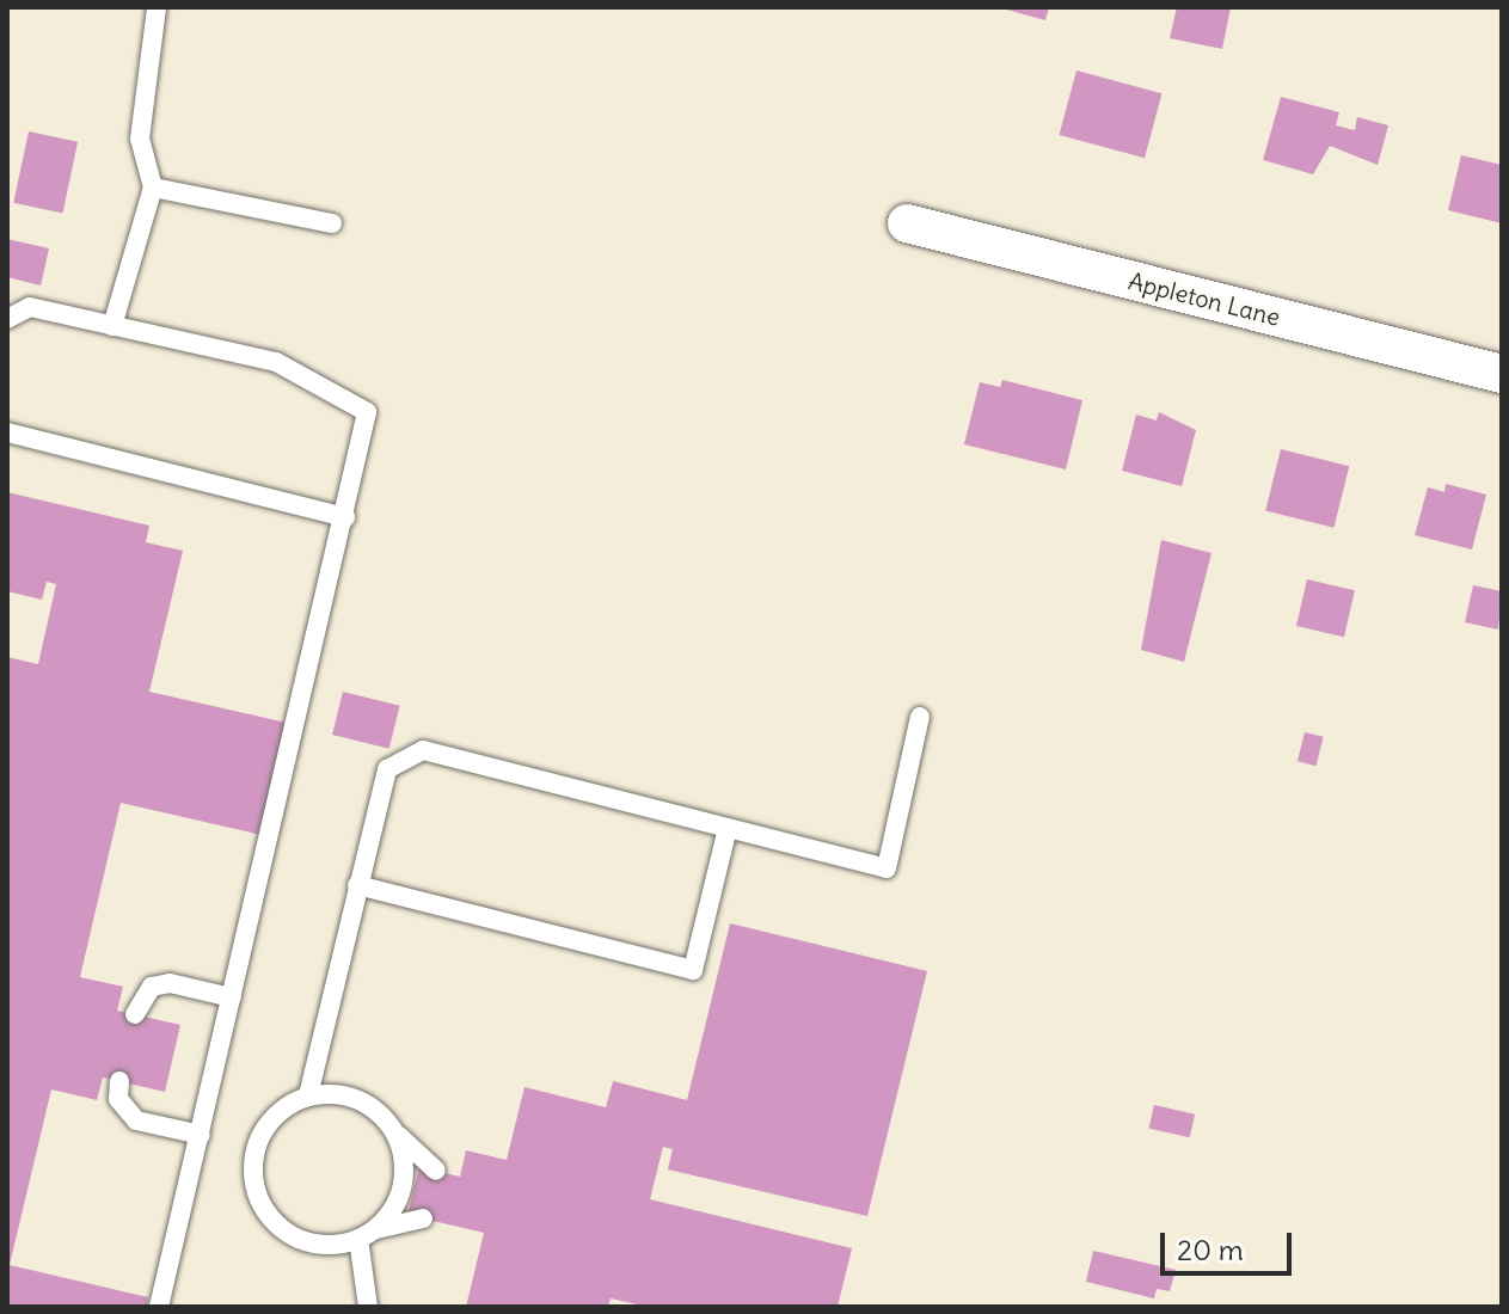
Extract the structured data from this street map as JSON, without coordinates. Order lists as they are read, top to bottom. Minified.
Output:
{"streets":{"street":["Appleton Lane"]},"scale_bar":"20 m"}
